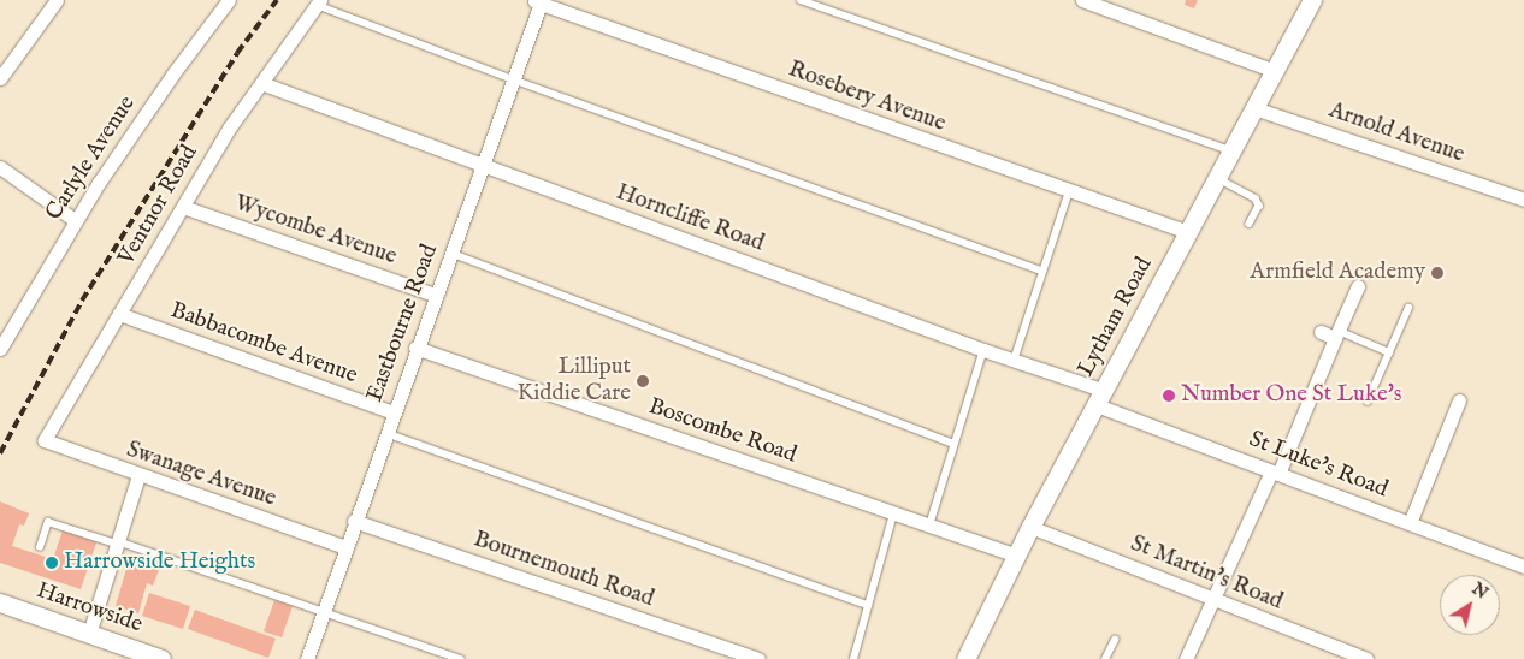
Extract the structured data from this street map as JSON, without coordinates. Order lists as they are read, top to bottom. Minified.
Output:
{"streets":{"main road":["Lytham Road","Harrowside"],"street":["Rosebery Avenue","Arnold Avenue","Carlyle Avenue","Ventnor Road","Horncliffe Road","Wycombe Avenue","Eastbourne Road","Babbacombe Avenue","Boscombe Road","St Luke's Road","Swanage Avenue","Bournemouth Road","St Martin's Road"]},"crossings":[["Rosebery Avenue","Lytham Road"],["Rosebery Avenue","Eastbourne Road"],["Arnold Avenue","Lytham Road"],["Ventnor Road","Horncliffe Road"],["Ventnor Road","Wycombe Avenue"],["Ventnor Road","Babbacombe Avenue"],["Ventnor Road","Swanage Avenue"],["Horncliffe Road","Lytham Road"],["Horncliffe Road","Eastbourne Road"],["Horncliffe Road","St Luke's Road"],["Wycombe Avenue","Eastbourne Road"],["Lytham Road","Boscombe Road"],["Lytham Road","St Luke's Road"],["Lytham Road","St Martin's Road"],["Eastbourne Road","Babbacombe Avenue"],["Eastbourne Road","Boscombe Road"],["Eastbourne Road","Swanage Avenue"],["Eastbourne Road","Bournemouth Road"]],"places":["Armfield Academy","Lilliput Kiddie Care","Number One St Luke's","Harrowside Heights"],"north":"top right"}
